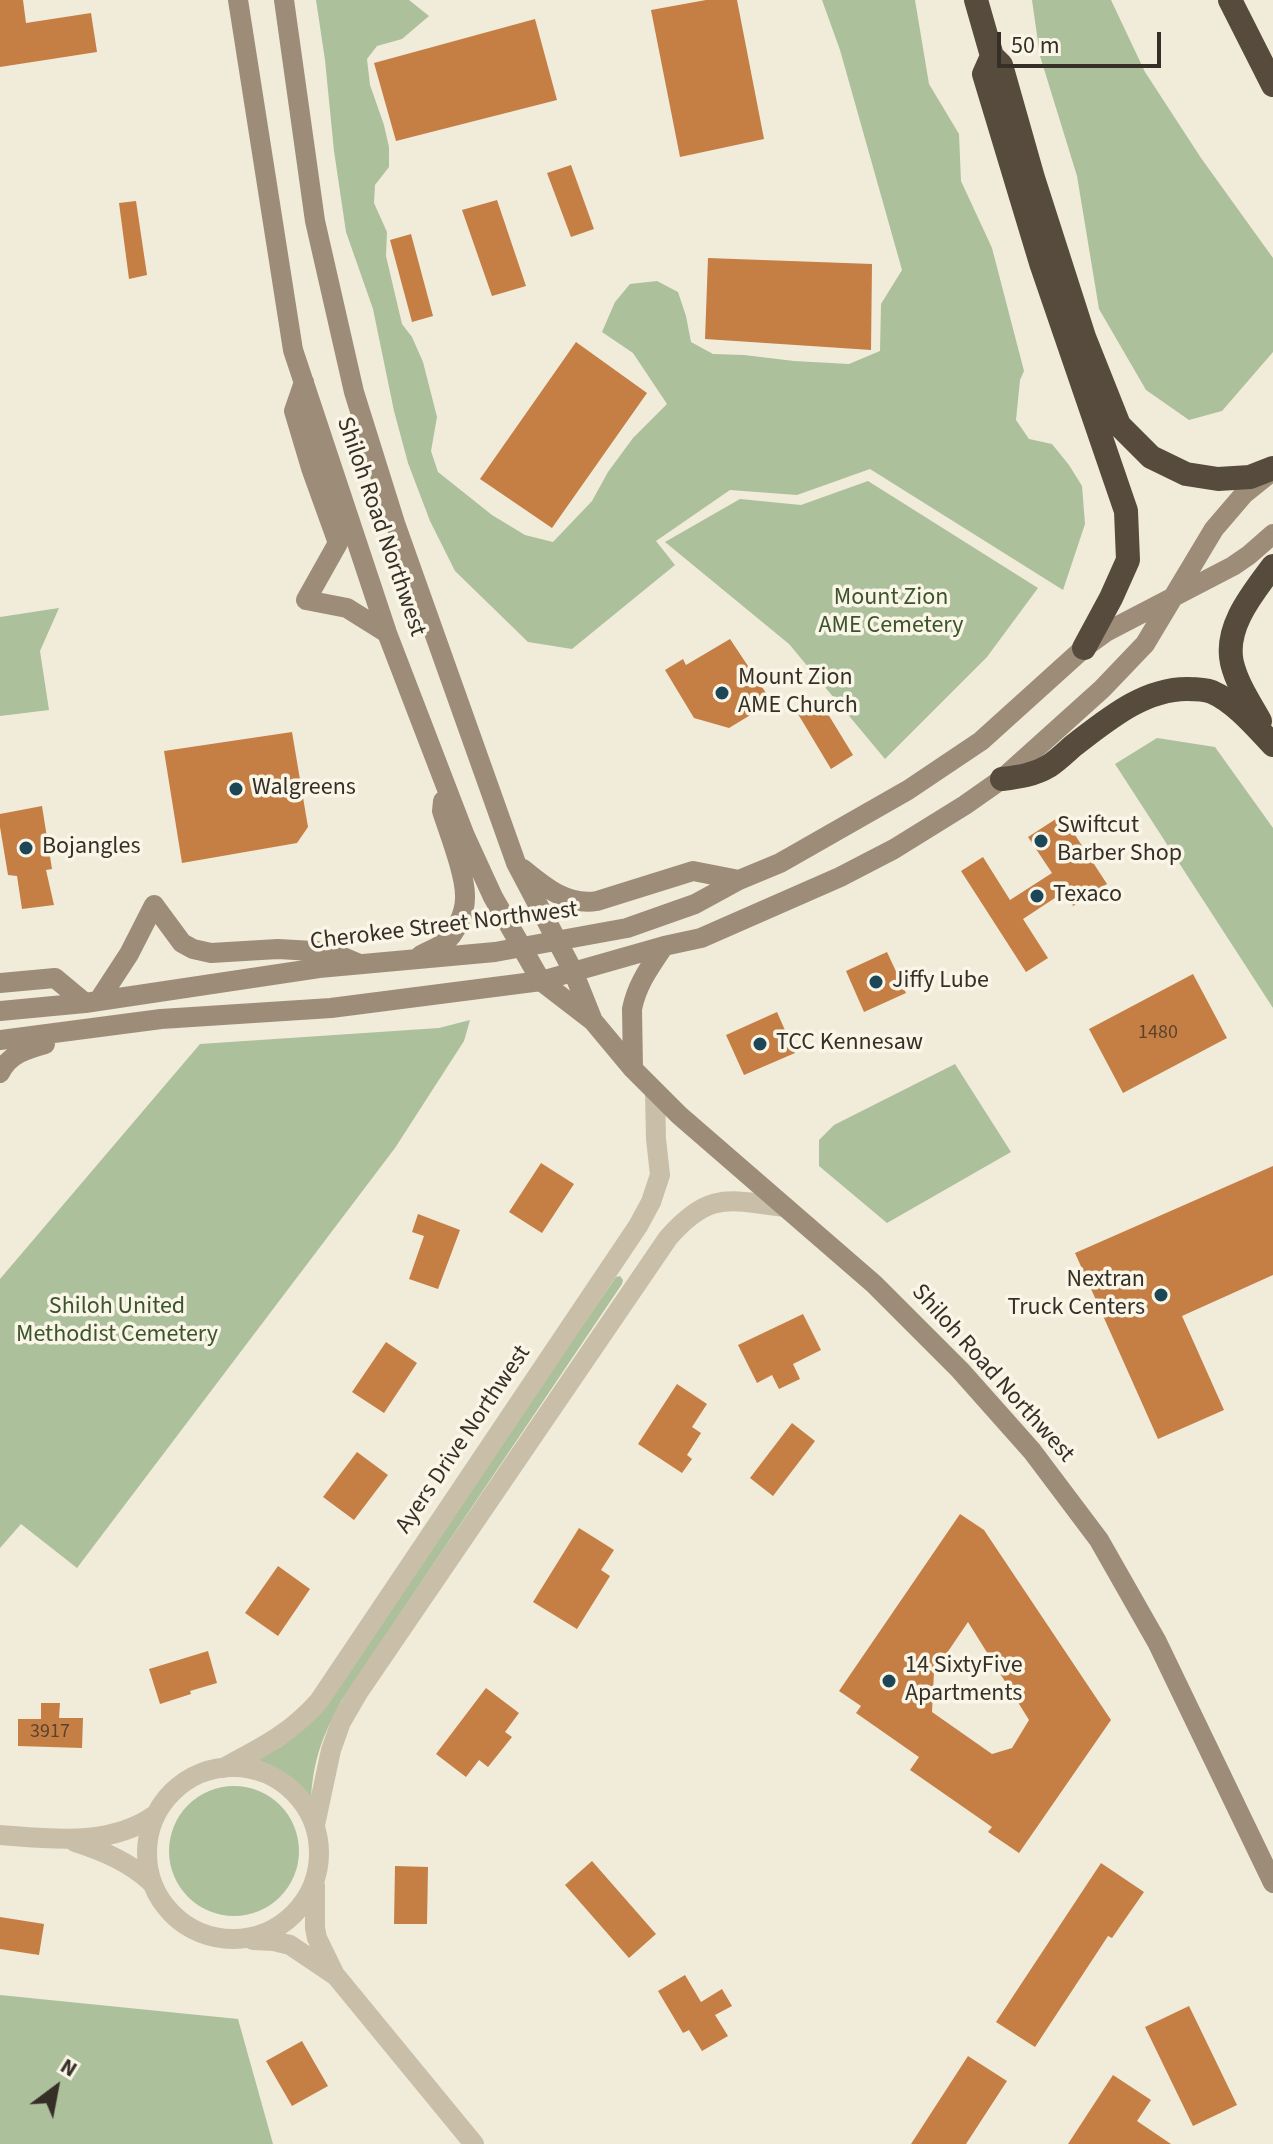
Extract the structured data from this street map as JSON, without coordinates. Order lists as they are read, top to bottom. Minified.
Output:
{"streets":{"main road":["Shiloh Road Northwest","Cherokee Street Northwest"],"street":["Ayers Drive Northwest"]},"crossings":[["Shiloh Road Northwest","Cherokee Street Northwest"],["Shiloh Road Northwest","Ayers Drive Northwest"]],"parks":["Mount Zion AME Cemetery","Shiloh United Methodist Cemetery"],"places":["Mount Zion AME Church","Walgreens","Swiftcut Barber Shop","Bojangles","Texaco","Jiffy Lube","TCC Kennesaw","Nextran Truck Centers","14 SixtyFive Apartments"],"house_numbers":["1480","3917"],"scale_bar":"50 m","north":"top right"}
